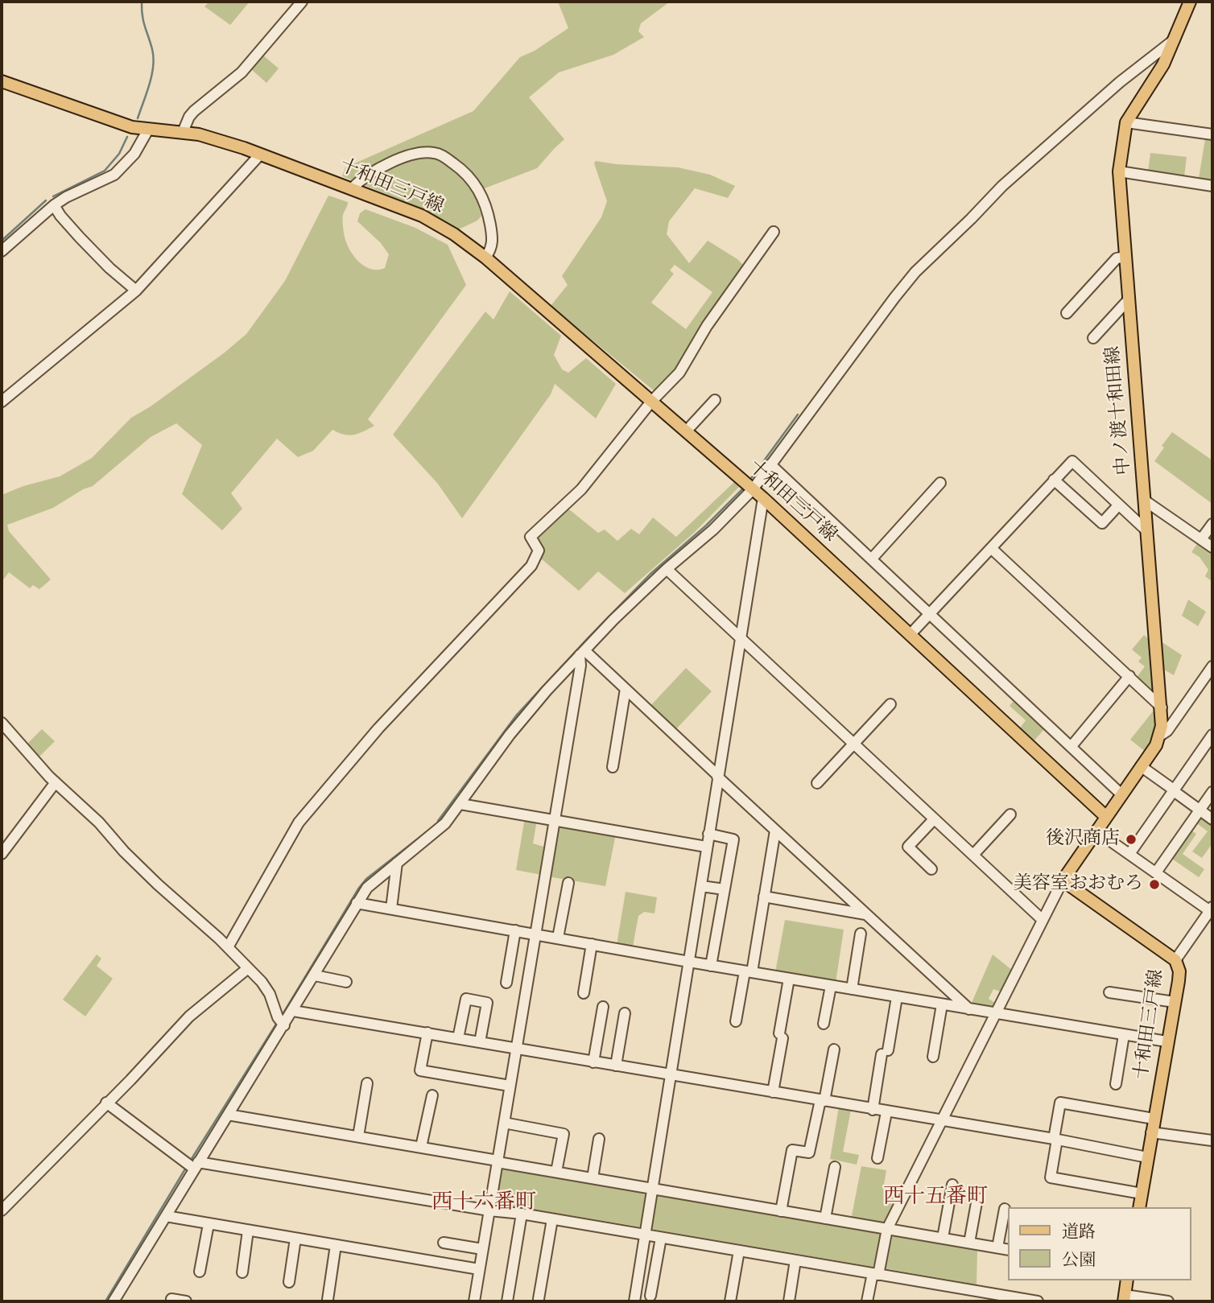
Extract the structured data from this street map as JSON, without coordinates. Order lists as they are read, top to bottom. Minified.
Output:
{"streets":{"main road":["十和田三戸線","中ノ渡十和田線"]},"crossings":[["十和田三戸線","中ノ渡十和田線"]],"districts":["西十五番町","西十六番町"],"places":["後沢商店","美容室おおむろ"],"legend":["道路","公園"]}
